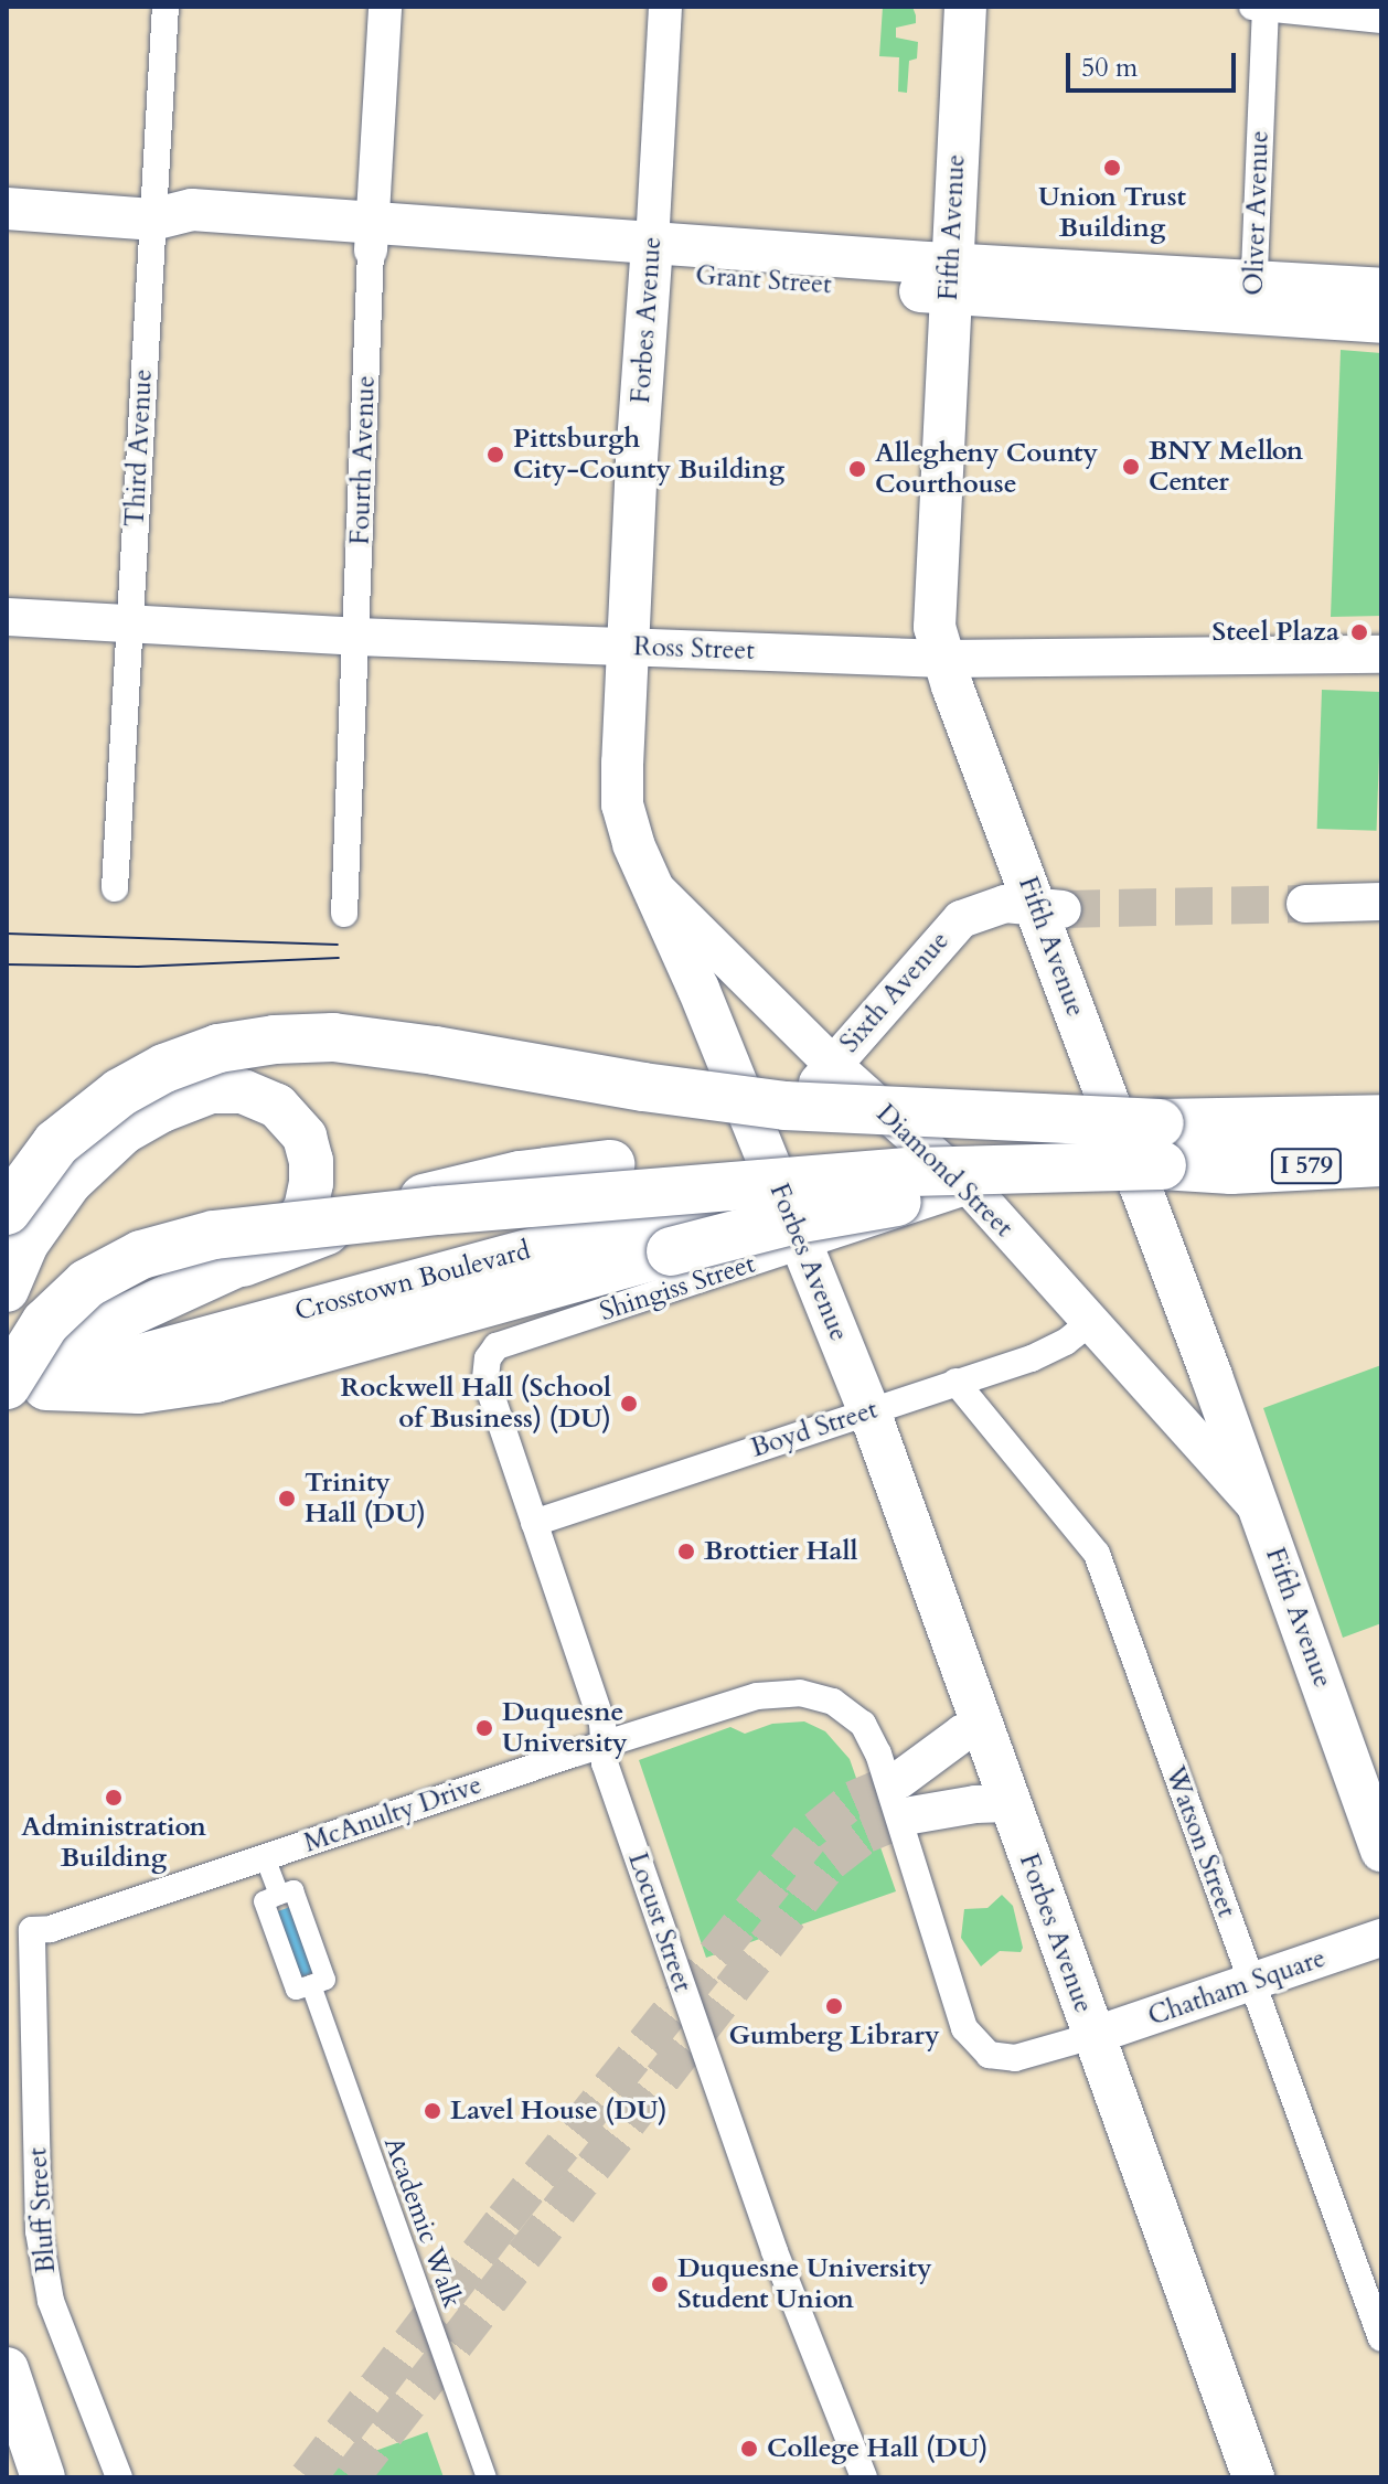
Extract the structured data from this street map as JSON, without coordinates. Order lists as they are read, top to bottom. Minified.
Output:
{"streets":{"highway":["I 579"],"main road":["Fifth Avenue","Grant Street","Forbes Avenue","Ross Street","Sixth Avenue","Diamond Street","Crosstown Boulevard","Chatham Square"],"street":["Oliver Avenue","Third Avenue","Fourth Avenue","Shingiss Street","Boyd Street","McAnulty Drive","Watson Street","Locust Street","Bluff Street","Academic Walk"]},"crossings":[["Oliver Avenue","Grant Street"],["Fifth Avenue","Grant Street"],["Fifth Avenue","Ross Street"],["Fifth Avenue","Sixth Avenue"],["Fifth Avenue","Diamond Street"],["Grant Street","Forbes Avenue"],["Grant Street","Third Avenue"],["Grant Street","Fourth Avenue"],["Forbes Avenue","Ross Street"],["Forbes Avenue","Sixth Avenue"],["Forbes Avenue","Diamond Street"],["Forbes Avenue","Crosstown Boulevard"],["Forbes Avenue","Shingiss Street"],["Forbes Avenue","Boyd Street"],["Forbes Avenue","McAnulty Drive"],["Forbes Avenue","Chatham Square"],["Third Avenue","Ross Street"],["Fourth Avenue","Ross Street"],["Sixth Avenue","Diamond Street"],["Sixth Avenue","Crosstown Boulevard"],["Diamond Street","Shingiss Street"],["Diamond Street","Boyd Street"],["Shingiss Street","Locust Street"],["Boyd Street","Watson Street"],["Boyd Street","Locust Street"],["McAnulty Drive","Locust Street"],["McAnulty Drive","Chatham Square"],["McAnulty Drive","Bluff Street"],["McAnulty Drive","Academic Walk"],["Watson Street","Chatham Square"]],"places":["Union Trust Building","Pittsburgh City-County Building","BNY Mellon Center","Allegheny County Courthouse","Steel Plaza","Rockwell Hall (School of Business) (DU)","Trinity Hall (DU)","Brottier Hall","Duquesne University","Administration Building","Gumberg Library","Lavel House (DU)","Duquesne University Student Union","College Hall (DU)"],"scale_bar":"50 m"}
